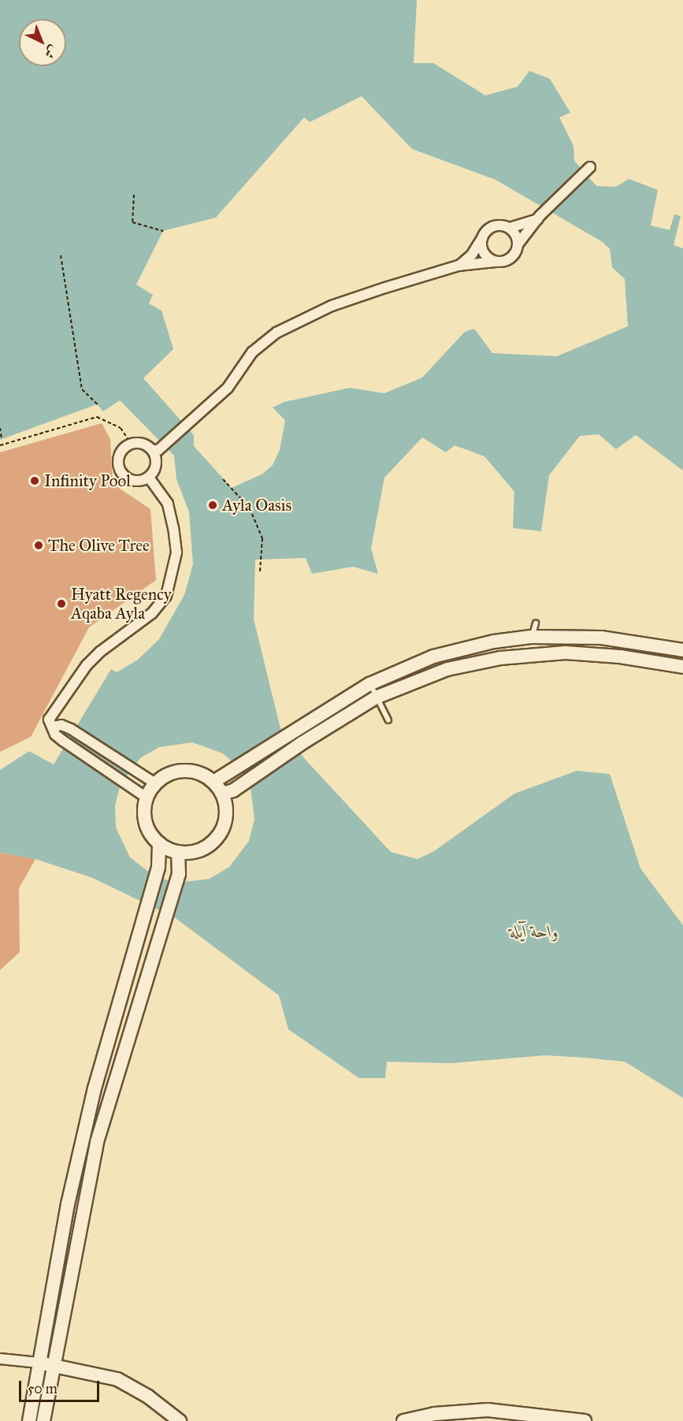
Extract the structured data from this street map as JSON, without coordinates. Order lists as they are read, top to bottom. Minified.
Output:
{"water":["واحة آيلة"],"places":["Infinity Pool","Ayla Oasis","The Olive Tree","Hyatt Regency Aqaba Ayla"],"scale_bar":"50 m","north":"bottom right"}
